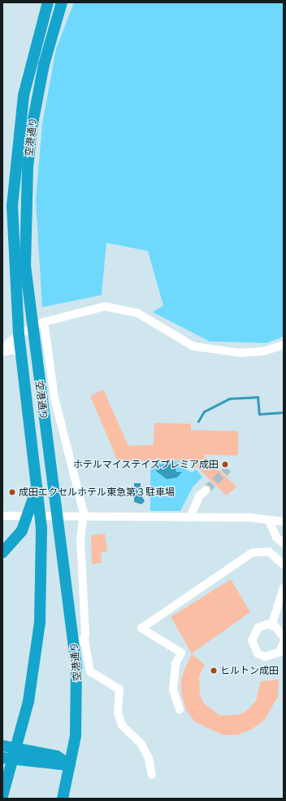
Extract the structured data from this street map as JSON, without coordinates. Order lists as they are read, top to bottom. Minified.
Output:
{"streets":{"highway":["空港通り"]},"places":["ホテルマイステイズプレミア成田","成田エクセルホテル東急第３駐車場","ヒルトン成田"]}
